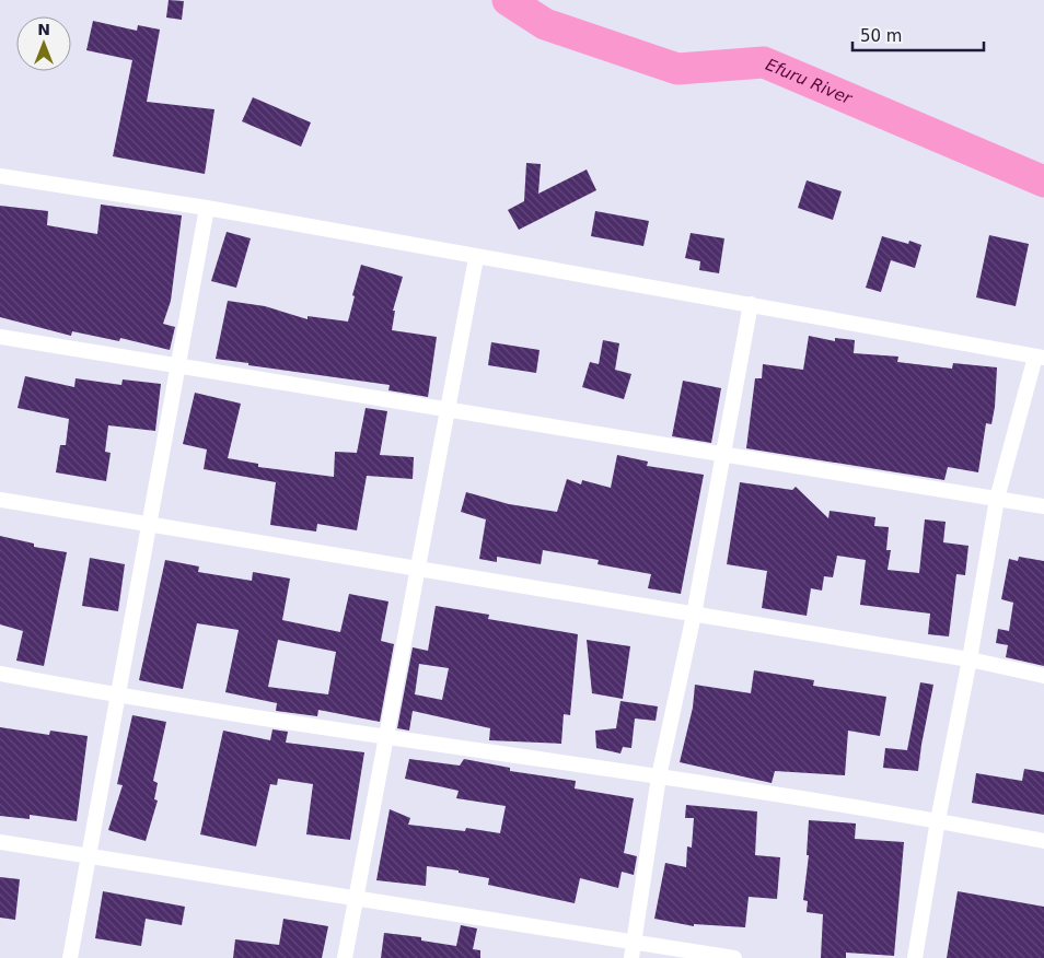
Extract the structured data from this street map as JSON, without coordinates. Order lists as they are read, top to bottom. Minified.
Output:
{"water":["Efuru River"],"scale_bar":"50 m","north":"top"}
